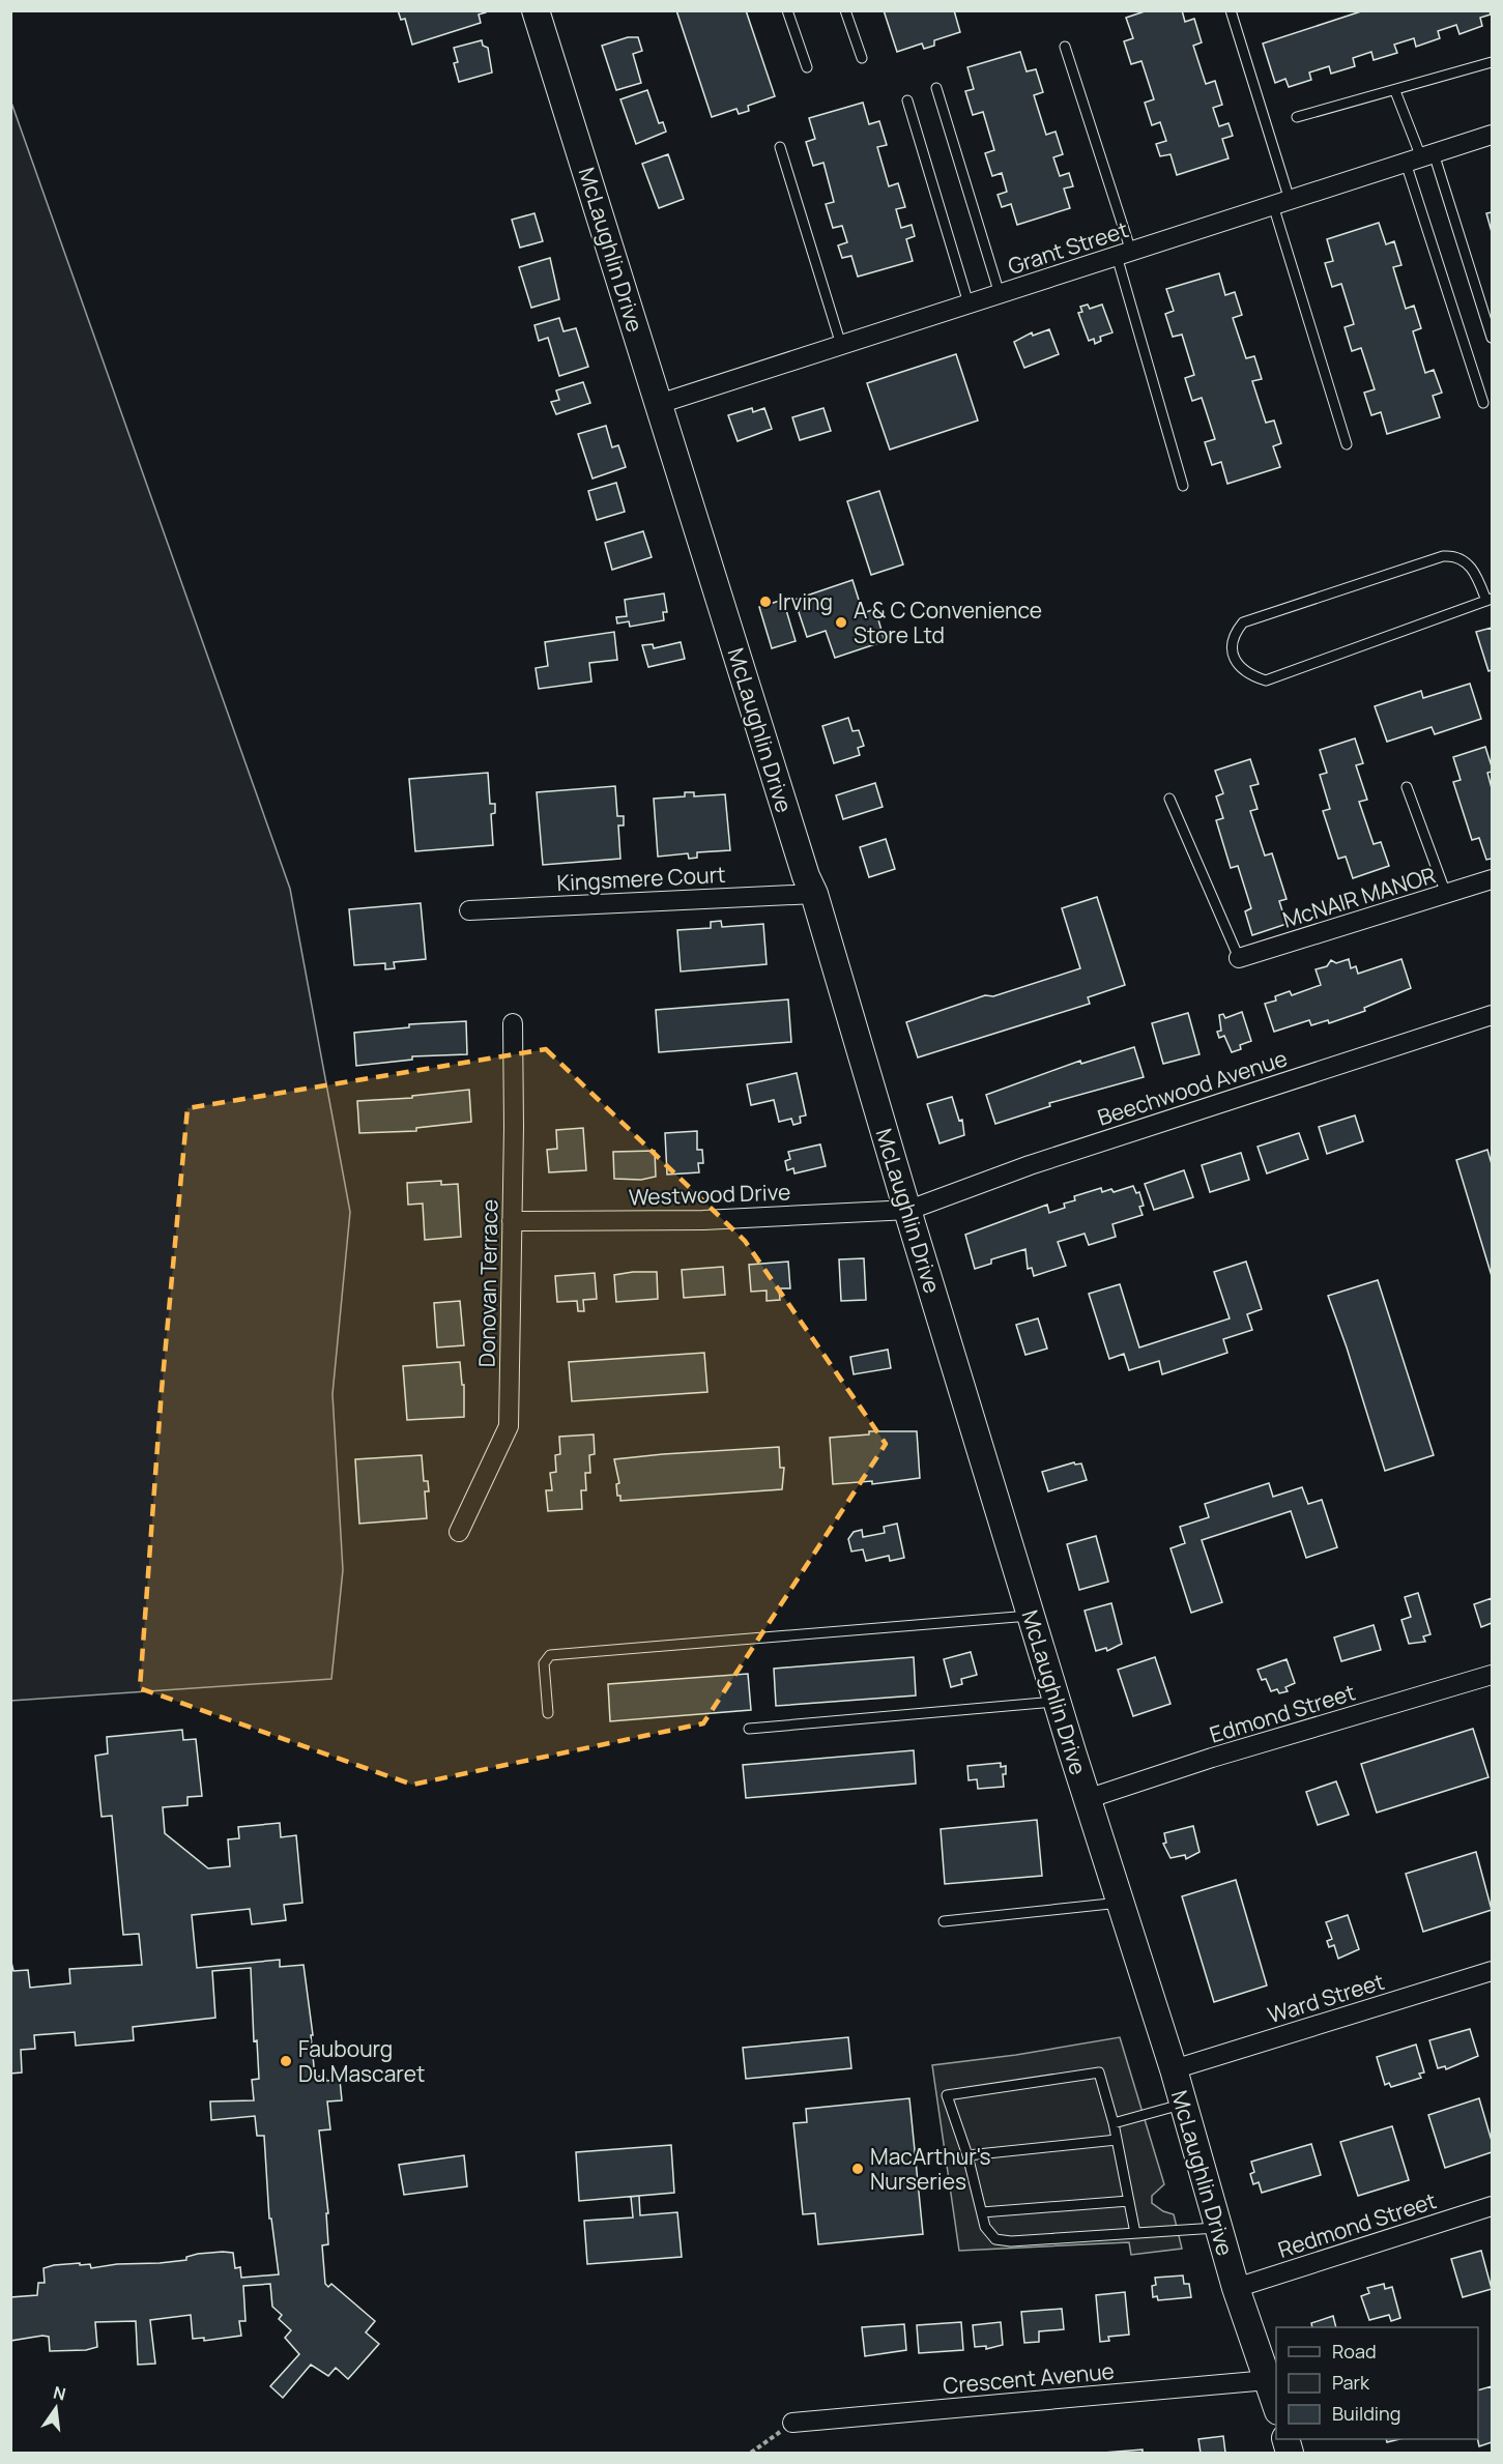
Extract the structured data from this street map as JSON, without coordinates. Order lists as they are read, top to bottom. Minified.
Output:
{"streets":{"main road":["McLaughlin Drive"],"street":["Grant Street","Kingsmere Court","McNAIR MANOR","Beechwood Avenue","Westwood Drive","Donovan Terrace","Edmond Street","Ward Street","Redmond Street","Crescent Avenue"]},"crossings":[["Grant Street","McLaughlin Drive"],["McLaughlin Drive","Kingsmere Court"],["McLaughlin Drive","Beechwood Avenue"],["McLaughlin Drive","Westwood Drive"],["McLaughlin Drive","Edmond Street"],["McLaughlin Drive","Ward Street"],["McLaughlin Drive","Redmond Street"],["McLaughlin Drive","Crescent Avenue"],["Beechwood Avenue","Westwood Drive"],["Westwood Drive","Donovan Terrace"]],"places":["Irving","A & C Convenience Store Ltd","Faubourg Du Mascaret","MacArthur's Nurseries"],"legend":["Road","Park","Building"],"north":"top"}
